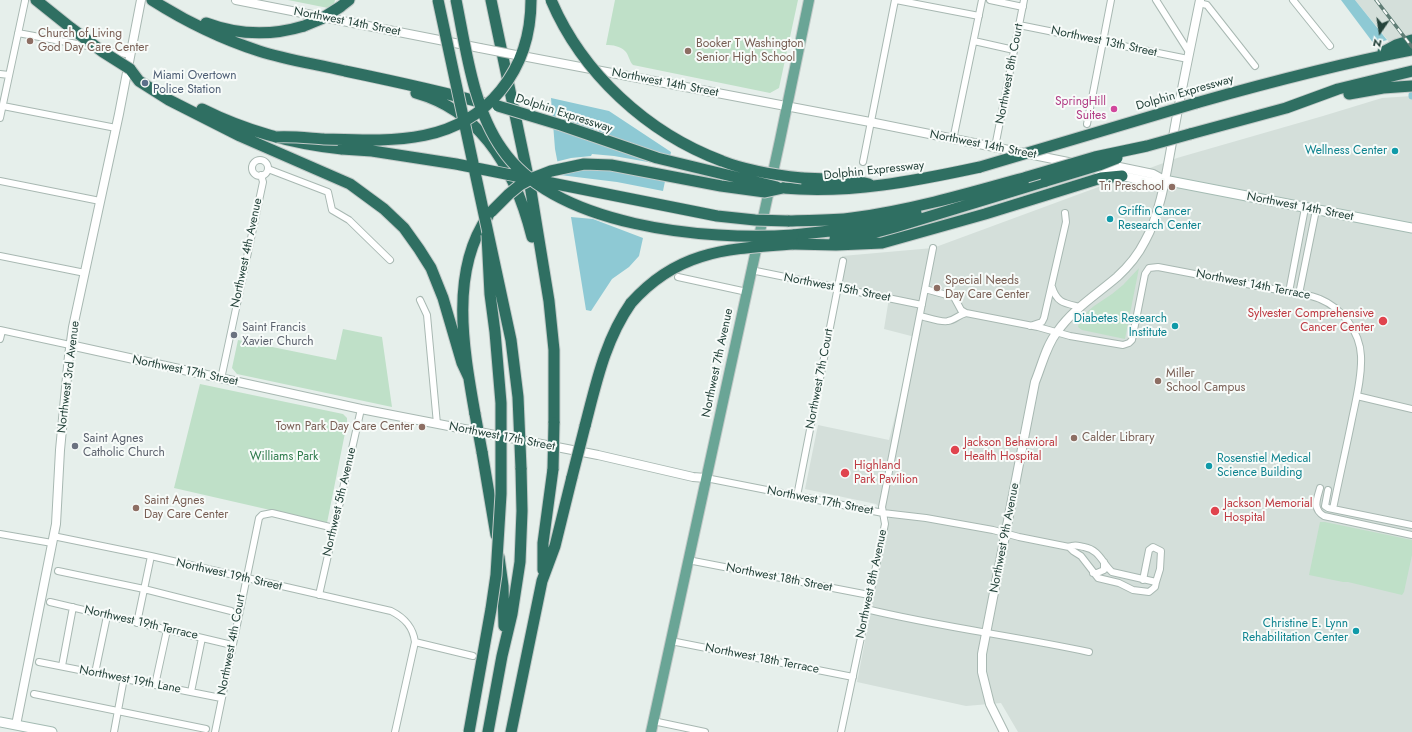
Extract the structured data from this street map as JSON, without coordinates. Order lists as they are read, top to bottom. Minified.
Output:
{"streets":{"highway":["Dolphin Expressway"],"main road":["Northwest 14th Street","Northwest 7th Avenue"],"street":["Northwest 13th Street","Northwest 8th Court","Northwest 4th Avenue","Northwest 14th Terrace","Northwest 15th Street","Northwest 17th Street","Northwest 3rd Avenue","Northwest 7th Court","Northwest 5th Avenue","Northwest 9th Avenue","Northwest 19th Street","Northwest 18th Street","Northwest 8th Avenue","Northwest 19th Terrace","Northwest 4th Court","Northwest 18th Terrace","Northwest 19th Lane"]},"crossings":[["Northwest 14th Street","Northwest 8th Court"],["Northwest 14th Street","Northwest 7th Avenue"],["Northwest 14th Street","Northwest 9th Avenue"],["Northwest 13th Street","Northwest 8th Court"],["Northwest 13th Street","Northwest 9th Avenue"],["Northwest 4th Avenue","Northwest 17th Street"],["Northwest 14th Terrace","Northwest 9th Avenue"],["Northwest 15th Street","Northwest 7th Avenue"],["Northwest 15th Street","Northwest 7th Court"],["Northwest 15th Street","Northwest 8th Avenue"],["Northwest 7th Avenue","Northwest 17th Street"],["Northwest 7th Avenue","Northwest 18th Street"],["Northwest 7th Avenue","Northwest 18th Terrace"],["Northwest 17th Street","Northwest 3rd Avenue"],["Northwest 17th Street","Northwest 7th Court"],["Northwest 17th Street","Northwest 5th Avenue"],["Northwest 17th Street","Northwest 9th Avenue"],["Northwest 17th Street","Northwest 8th Avenue"],["Northwest 3rd Avenue","Northwest 19th Street"],["Northwest 5th Avenue","Northwest 19th Street"],["Northwest 5th Avenue","Northwest 4th Court"],["Northwest 19th Street","Northwest 4th Court"],["Northwest 18th Street","Northwest 8th Avenue"],["Northwest 8th Avenue","Northwest 18th Terrace"],["Northwest 19th Terrace","Northwest 4th Court"],["Northwest 4th Court","Northwest 19th Lane"]],"parks":["Williams Park"],"places":["Church of Living God Day Care Center","Booker T Washington Senior High School","Miami Overtown Police Station","SpringHill Suites","Wellness Center","Tri Preschool","Griffin Cancer Research Center","Special Needs Day Care Center","Sylvester Comprehensive Cancer Center","Diabetes Research Institute","Saint Francis Xavier Church","Miller School Campus","Town Park Day Care Center","Calder Library","Saint Agnes Catholic Church","Jackson Behavioral Health Hospital","Rosenstiel Medical Science Building","Highland Park Pavilion","Saint Agnes Day Care Center","Jackson Memorial Hospital","Christine E. Lynn Rehabilitation Center"],"north":"bottom"}
